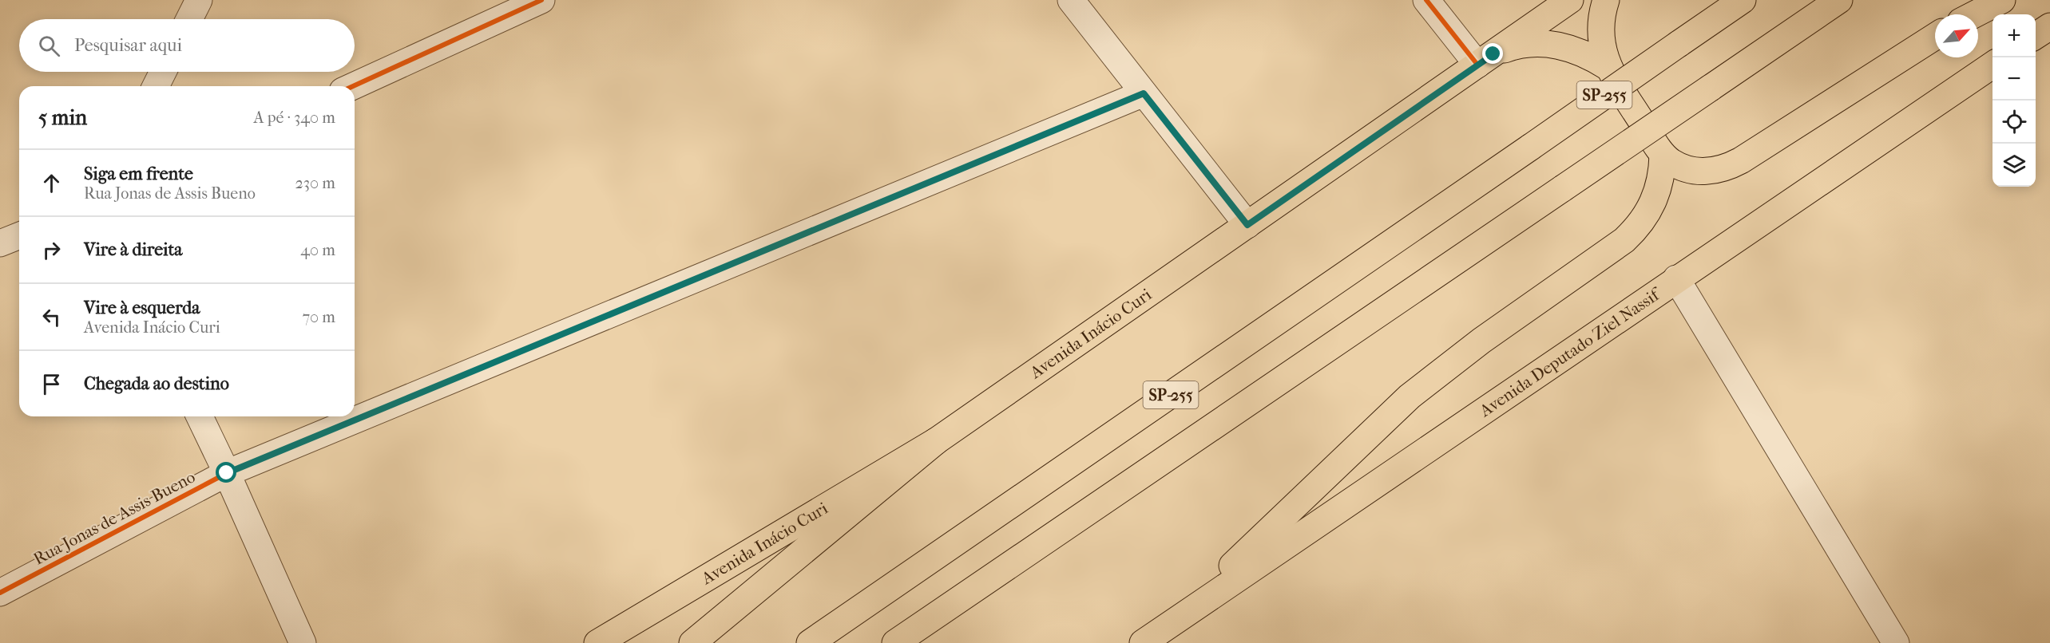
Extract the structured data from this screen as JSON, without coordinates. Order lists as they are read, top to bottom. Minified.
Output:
{"streets":{"main road":["SP-255","Avenida Inácio Curi","Avenida Deputado Ziel Nassif"],"street":["Rua Jonas de Assis Bueno"]},"north":"top right","page":{"map_buttons":["+","−"],"search":"Pesquisar aqui","heading":["5 min","A pé · 340 m"],"list":[["Siga em frente","Rua Jonas de Assis Bueno","230 m"],["Vire à direita","40 m"],["Vire à esquerda","Avenida Inácio Curi","70 m"],"Chegada ao destino"]}}
